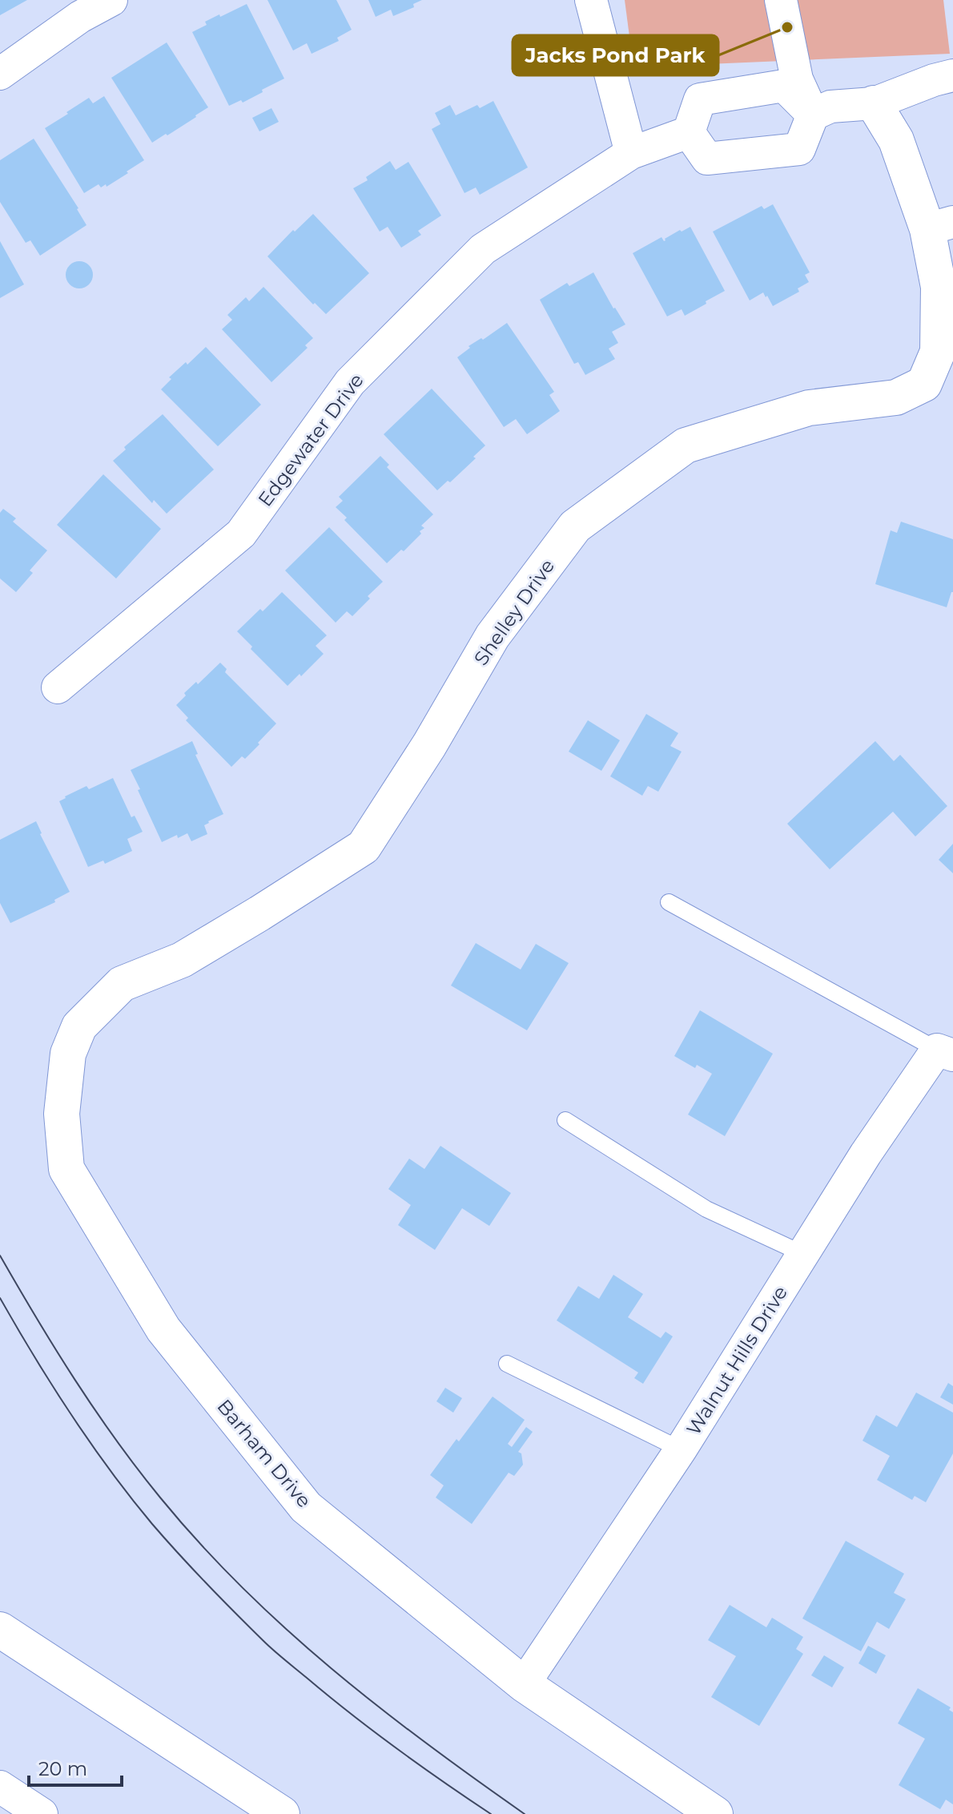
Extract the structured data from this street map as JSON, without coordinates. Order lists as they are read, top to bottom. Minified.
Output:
{"streets":{"street":["Edgewater Drive","Shelley Drive","Walnut Hills Drive","Barham Drive"]},"crossings":[["Shelley Drive","Barham Drive"],["Walnut Hills Drive","Barham Drive"]],"places":["Jacks Pond Park"],"scale_bar":"20 m"}
